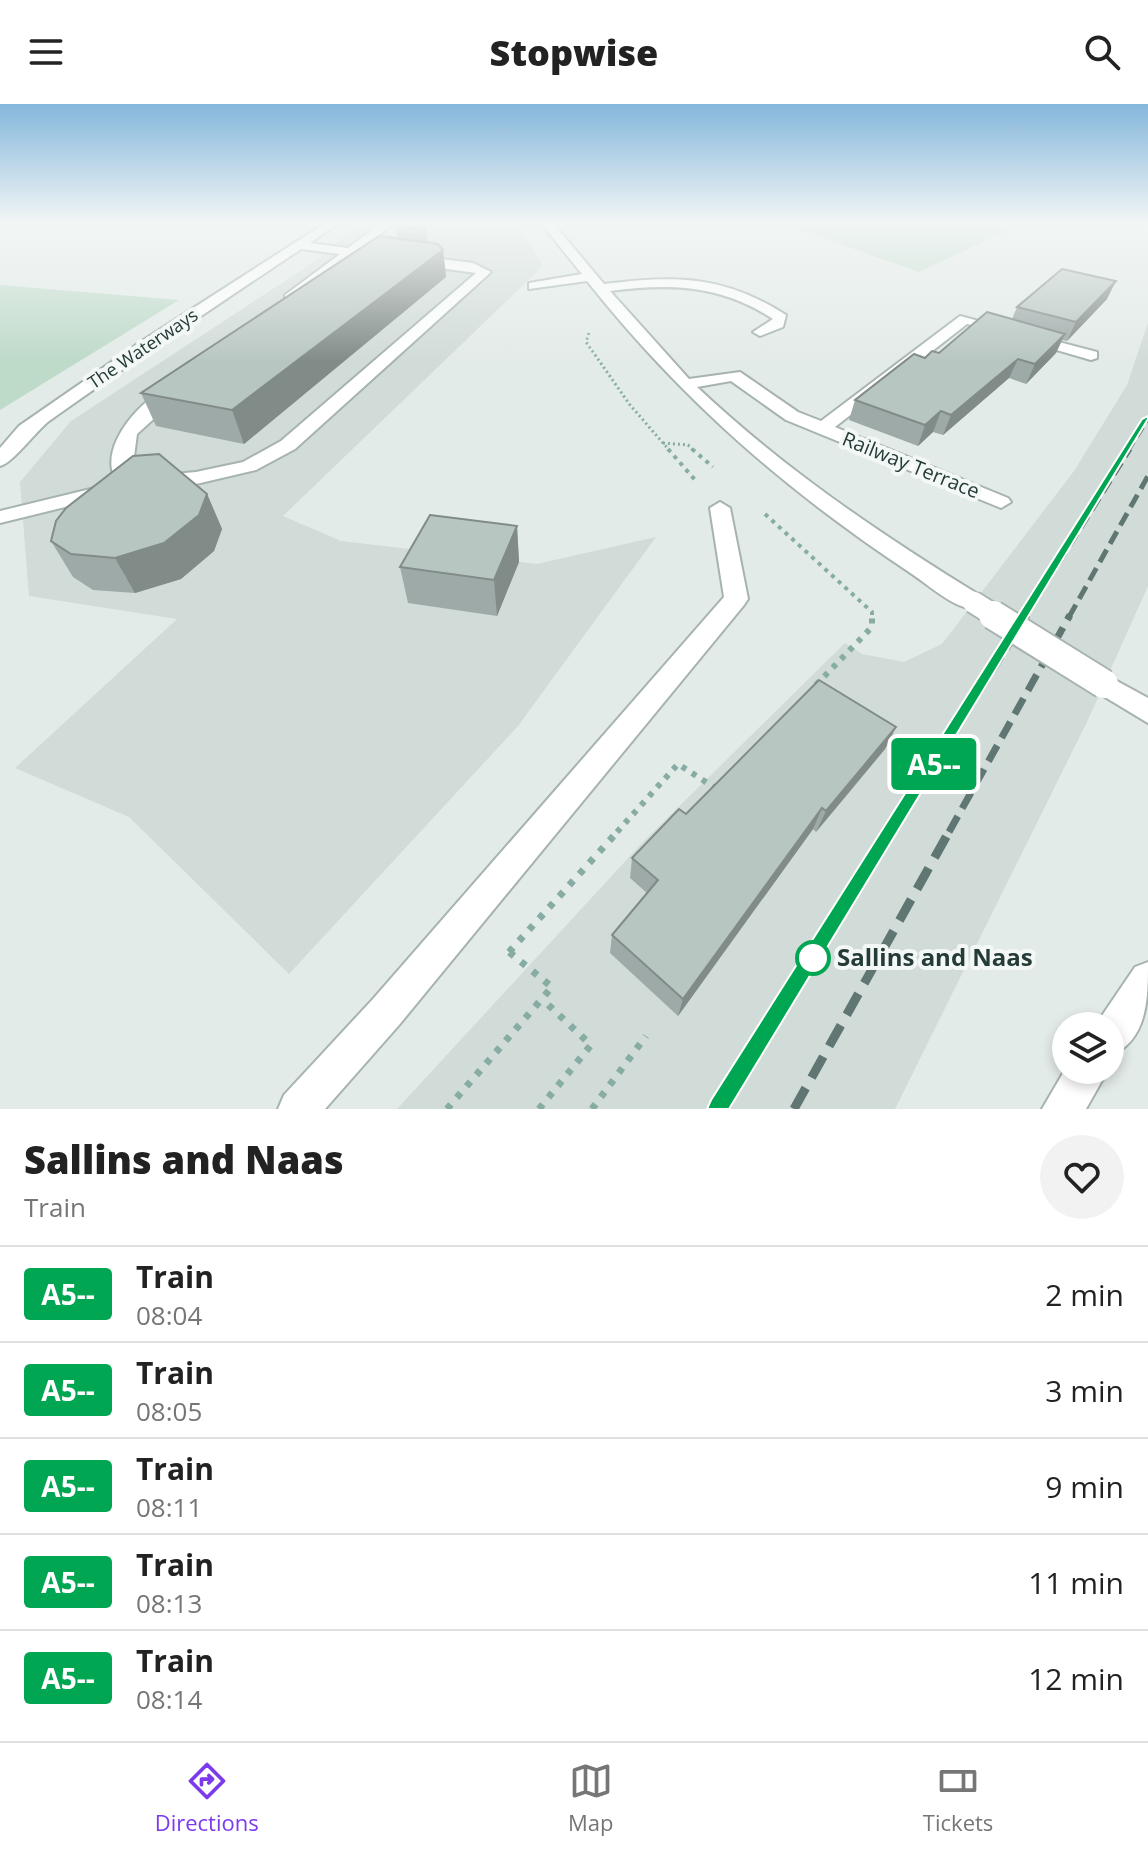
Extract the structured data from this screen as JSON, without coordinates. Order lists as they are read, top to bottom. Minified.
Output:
{"streets":{"street":["The Waterways","Railway Terrace"]},"places":["Sallins and Naas"],"page":{"header":"Stopwise","on_map":"A5--","heading":["Sallins and Naas","Train"],"list":[{"mark":"A5--","name":"Train","note":"08:04","value":"2 min"},{"mark":"A5--","name":"Train","note":"08:05","value":"3 min"},{"mark":"A5--","name":"Train","note":"08:11","value":"9 min"},{"mark":"A5--","name":"Train","note":"08:13","value":"11 min"},{"mark":"A5--","name":"Train","note":"08:14","value":"12 min"}],"tabs":["Directions","Map","Tickets"]}}
